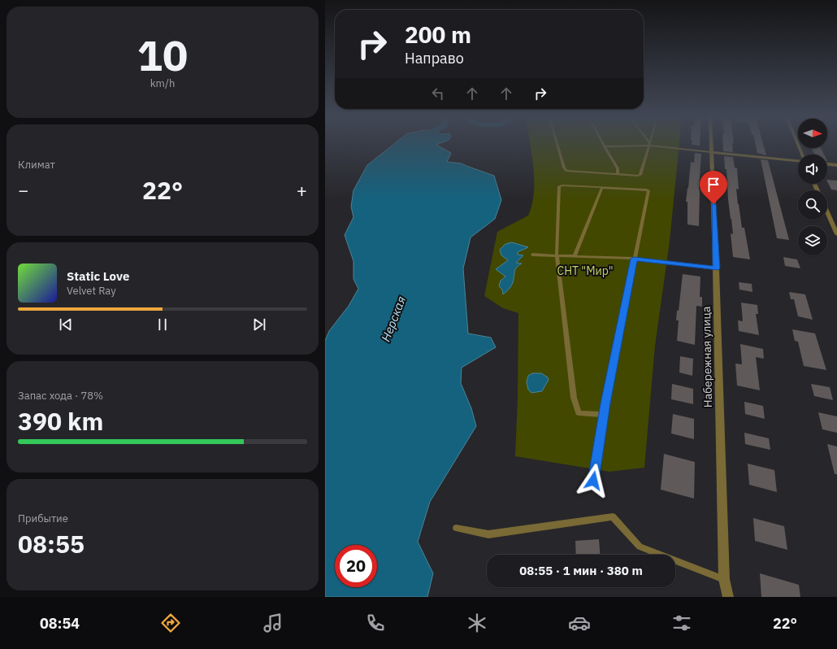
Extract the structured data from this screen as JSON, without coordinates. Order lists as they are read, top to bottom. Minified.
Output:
{"streets":{"street":["Набережная улица"]},"water":["Нерская"],"parks":["СНТ \"Мир\""],"north":"right","page":{"tile":[["10","km/h"],"Климат",["Запас хода · 78%","390 km"],["Прибытие","08:55"]],"turn":["200 m","Направо"],"heat":["−","22°","+"],"song":["Static Love","Velvet Ray"],"limit":"20","trip":"08:55 · 1 мин · 380 m","tabs":["08:54","22°"]}}
